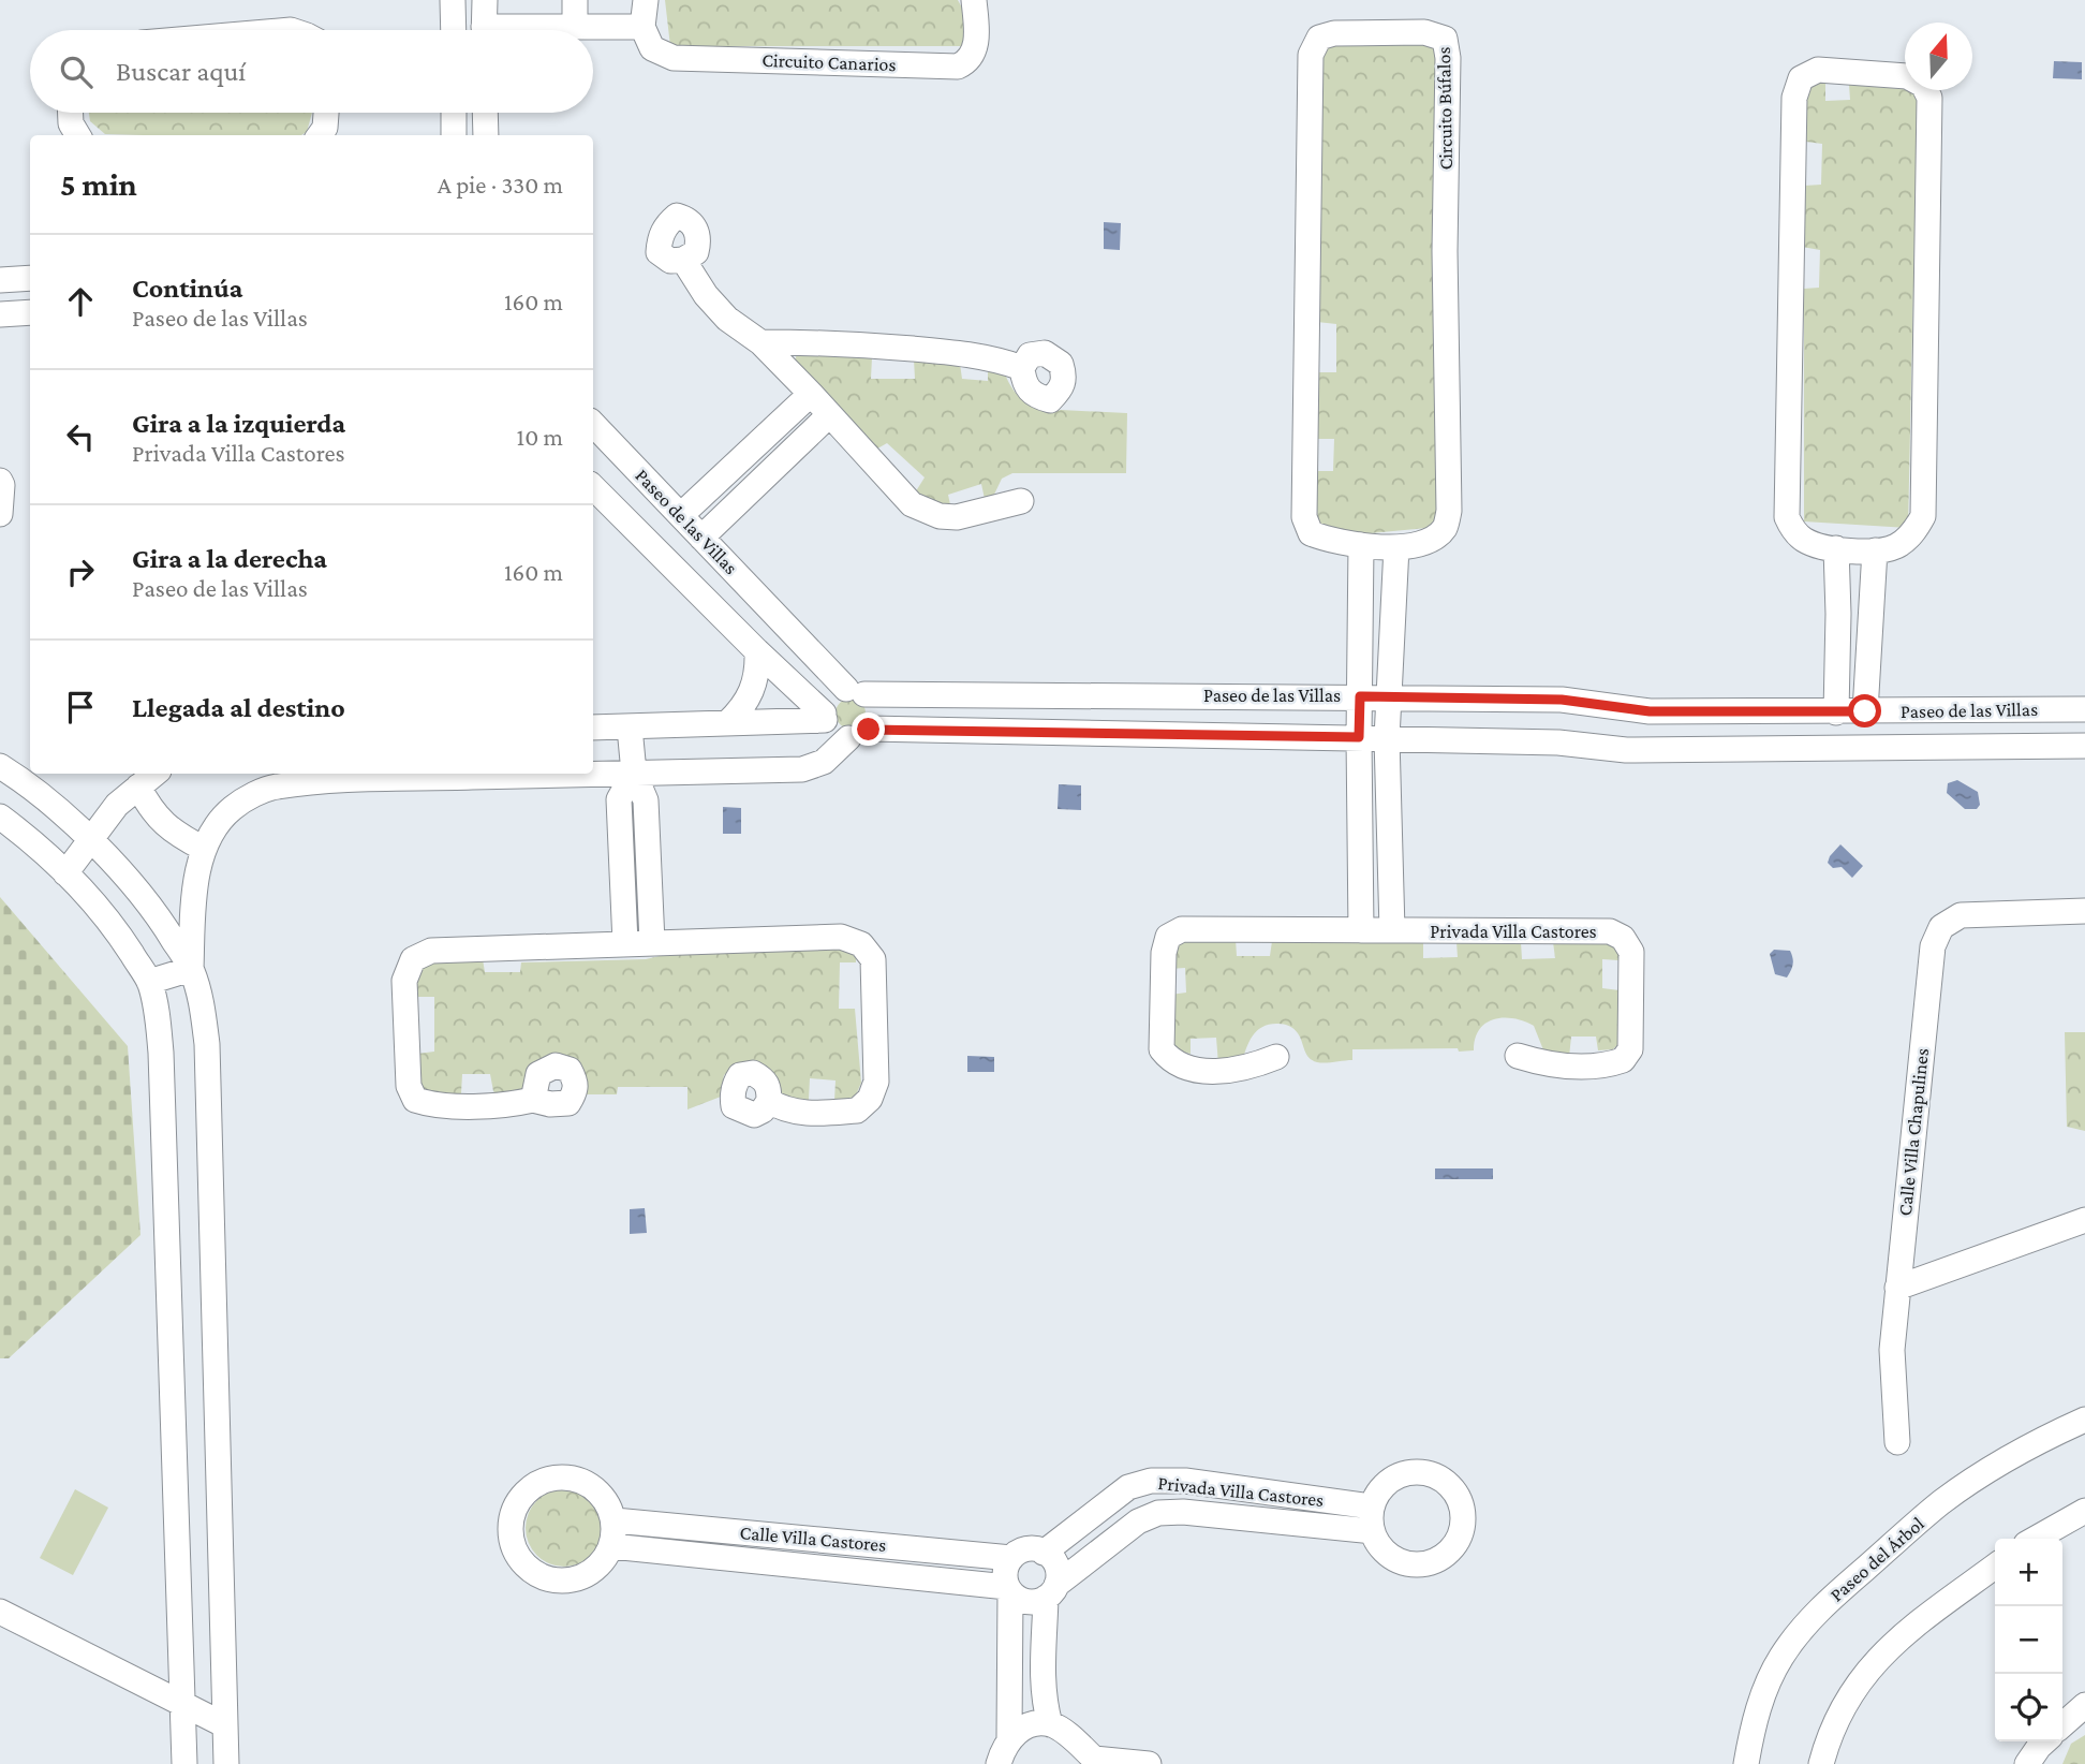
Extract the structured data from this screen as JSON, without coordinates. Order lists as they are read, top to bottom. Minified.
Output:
{"streets":{"street":["Circuito Canarios","Circuito Búfalos","Paseo de las Villas","Privada Villa Castores","Calle Villa Chapulines","Calle Villa Castores","Paseo del Árbol"]},"crossings":[["Privada Villa Castores","Calle Villa Castores"]],"north":"top","page":{"search":"Buscar aquí","heading":["5 min","A pie · 330 m"],"list":[["Continúa","Paseo de las Villas","160 m"],["Gira a la izquierda","Privada Villa Castores","10 m"],["Gira a la derecha","Paseo de las Villas","160 m"],"Llegada al destino"],"map_buttons":["+","−"]}}
